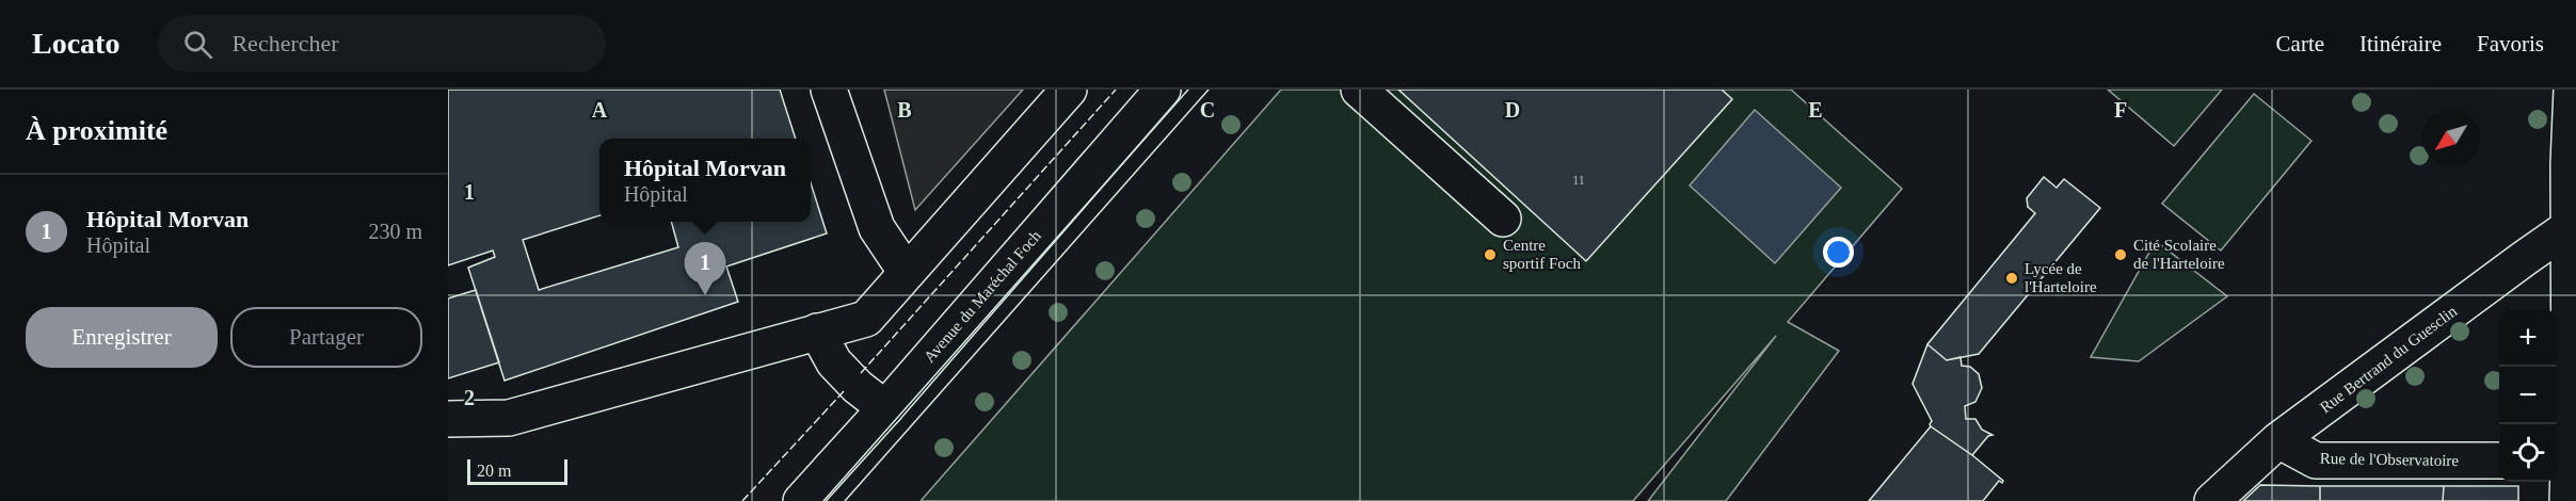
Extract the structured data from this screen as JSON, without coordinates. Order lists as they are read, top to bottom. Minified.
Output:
{"streets":{"main road":["Avenue du Maréchal Foch","Rue Bertrand du Guesclin","Rue de l'Observatoire"]},"crossings":[["Rue Bertrand du Guesclin","Rue de l'Observatoire"]],"places":["Centre sportif Foch","Cité Scolaire de l'Harteloire","Lycée de l'Harteloire"],"house_numbers":["11"],"scale_bar":"20 m","north":"bottom left","page":{"header":"Locato","search":"Rechercher","nav":["Carte","Itinéraire","Favoris"],"heading":"À proximité","popup":["Hôpital Morvan","Hôpital"],"list":[{"mark":"1","name":"Hôpital Morvan","note":"Hôpital","value":"230 m"}],"pins":"1","buttons":["Enregistrer","Partager"],"map_buttons":["+","−"],"scale":"20 m"},"grid":{"columns":["A","B","C","D","E","F"],"rows":["1","2"]}}
